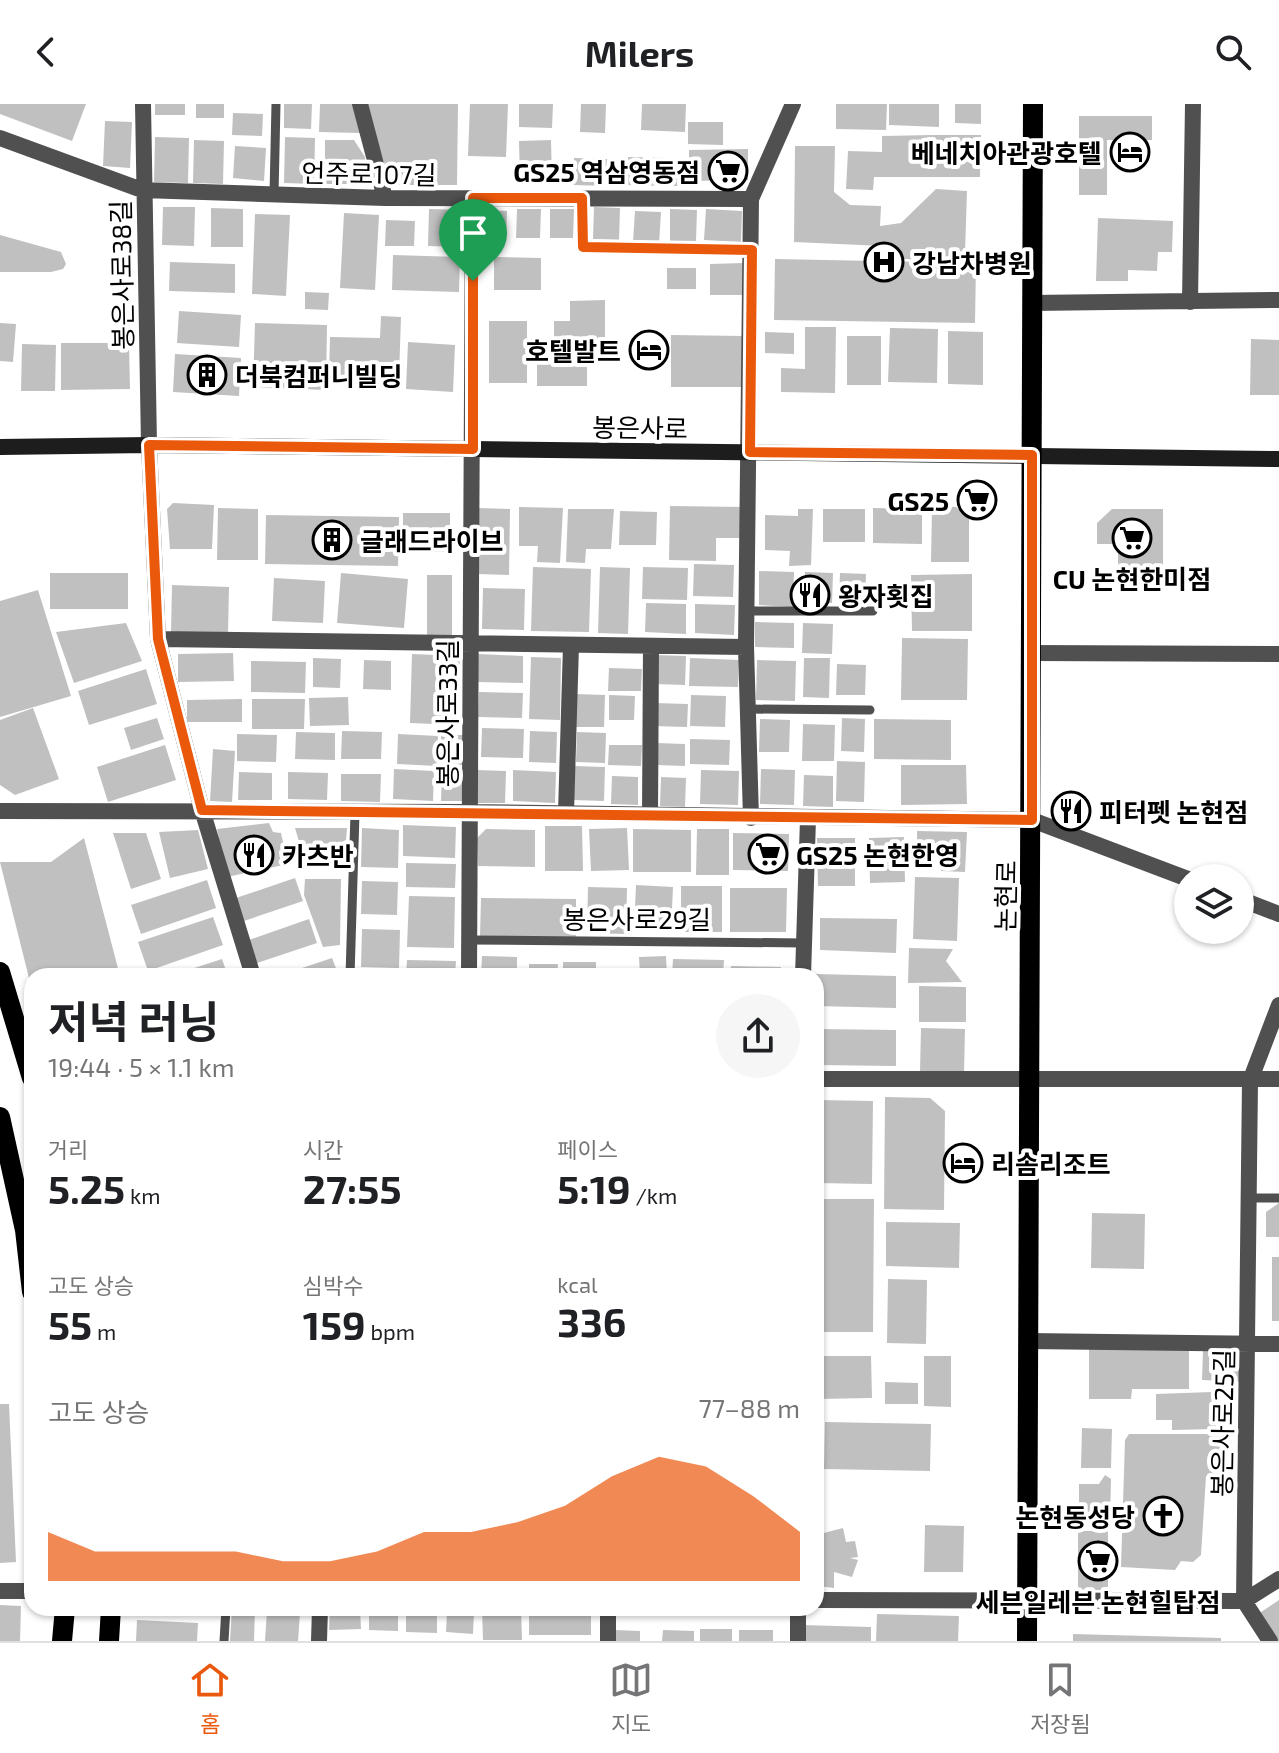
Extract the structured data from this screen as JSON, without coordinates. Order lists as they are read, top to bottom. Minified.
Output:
{"streets":{"main road":["봉은사로","논현로"],"street":["언주로107길","봉은사로38길","봉은사로33길","봉은사로25길"],"lane":["봉은사로29길"]},"crossings":[["언주로107길","봉은사로38길"],["언주로107길","봉은사로33길"],["봉은사로38길","봉은사로"],["봉은사로","봉은사로33길"],["봉은사로","논현로"],["봉은사로33길","봉은사로29길"]],"places":{"hotel":["베네치아관광호텔","호텔발트","리솜리조트"],"supermarket":["GS25 역삼영동점","GS25","CU 논현한미점","GS25 논현한영","세븐일레븐 논현힐탑점"],"hospital":["강남차병원"],"building":["더북컴퍼니빌딩","글래드라이브"],"restaurant":["왕자횟집","피터펫 논현점","카츠반"],"church":["논현동성당"]},"page":{"header":"Milers","heading":["저녁 러닝","19:44 · 5 × 1.1 km"],"stats":[["거리","5.25 km"],["시간","27:55"],["페이스","5:19 /km"],["고도 상승","55 m"],["심박수","159 bpm"],["kcal","336"]],"chart":["고도 상승","77–88 m"],"tabs":["홈","지도","저장됨"]}}
